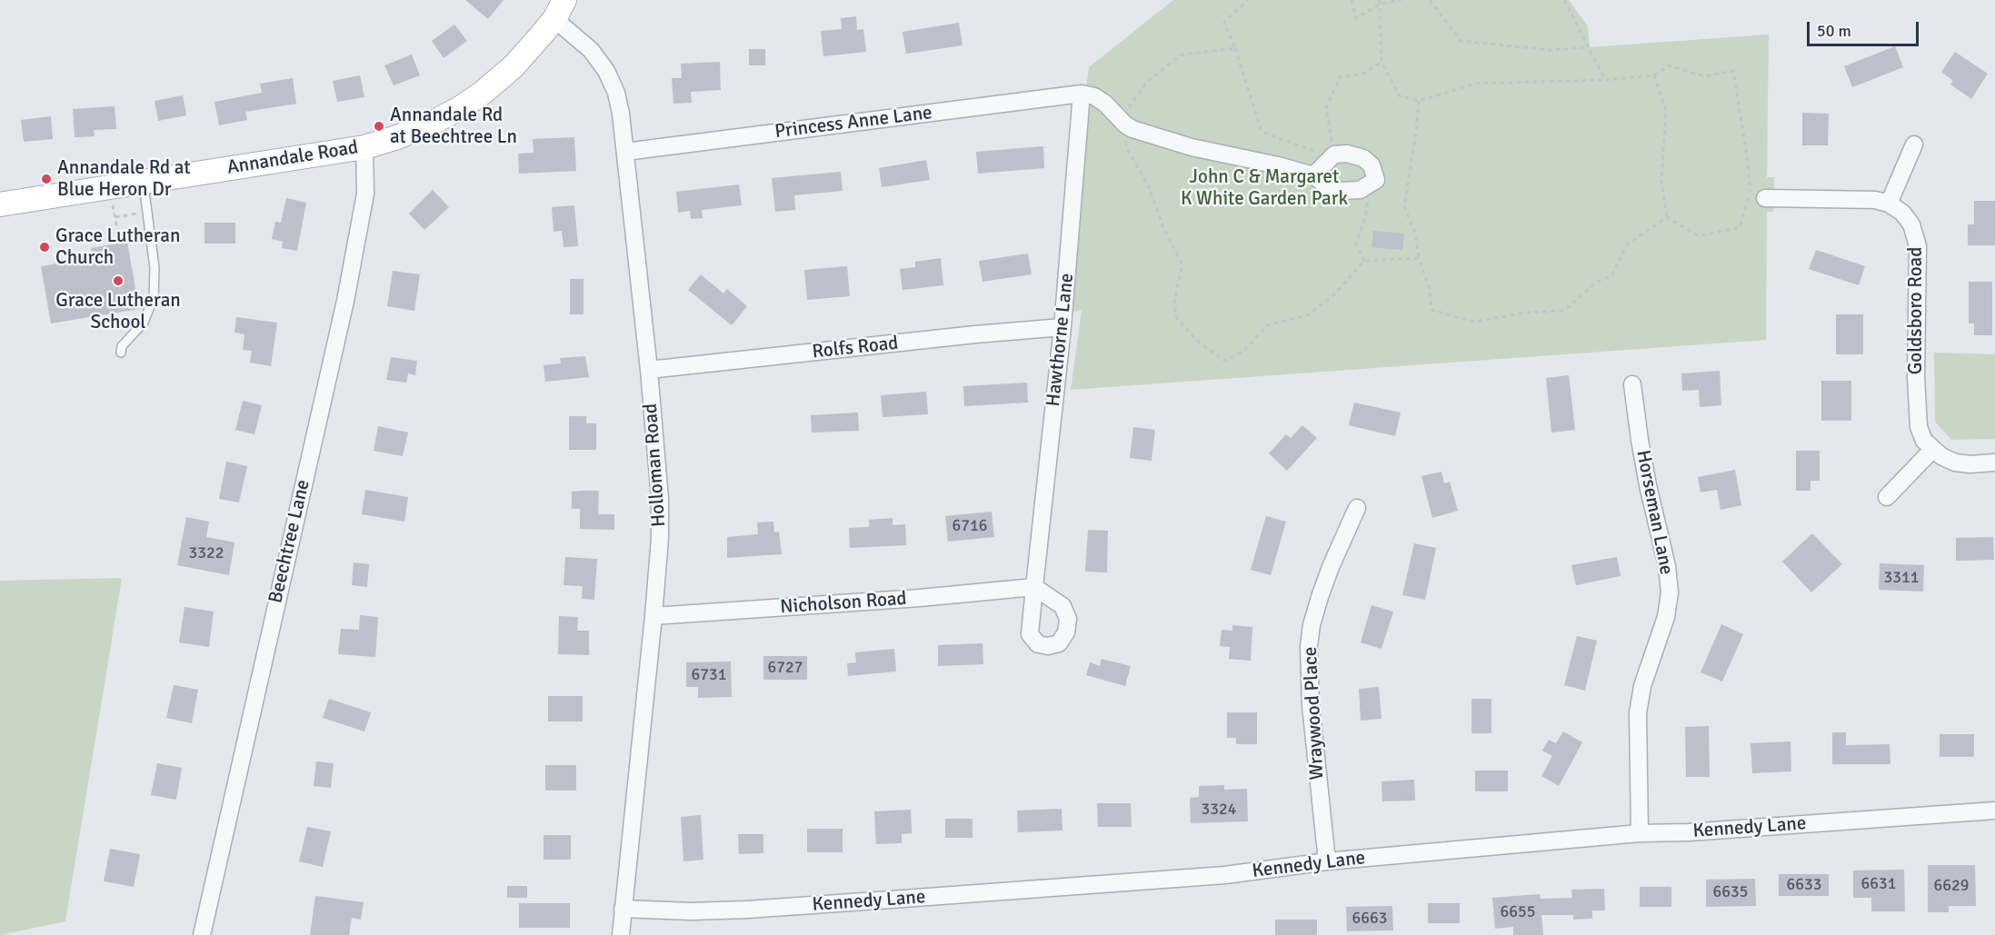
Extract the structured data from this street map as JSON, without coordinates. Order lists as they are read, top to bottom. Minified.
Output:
{"streets":{"main road":["Annandale Road"],"street":["Princess Anne Lane","Goldsboro Road","Hawthorne Lane","Rolfs Road","Holloman Road","Horseman Lane","Beechtree Lane","Nicholson Road","Wraywood Place","Kennedy Lane"]},"crossings":[["Princess Anne Lane","Hawthorne Lane"],["Princess Anne Lane","Holloman Road"],["Annandale Road","Holloman Road"],["Annandale Road","Beechtree Lane"],["Hawthorne Lane","Rolfs Road"],["Hawthorne Lane","Nicholson Road"],["Rolfs Road","Holloman Road"],["Holloman Road","Nicholson Road"],["Holloman Road","Kennedy Lane"],["Horseman Lane","Kennedy Lane"],["Wraywood Place","Kennedy Lane"]],"parks":["John C & Margaret K White Garden Park"],"places":["Annandale Rd at Beechtree Ln","Annandale Rd at Blue Heron Dr","Grace Lutheran Church","Grace Lutheran School"],"house_numbers":["6716","3322","3311","6727","6731","3324","6631","6633","6629","6635","6655","6663"],"scale_bar":"50 m"}
